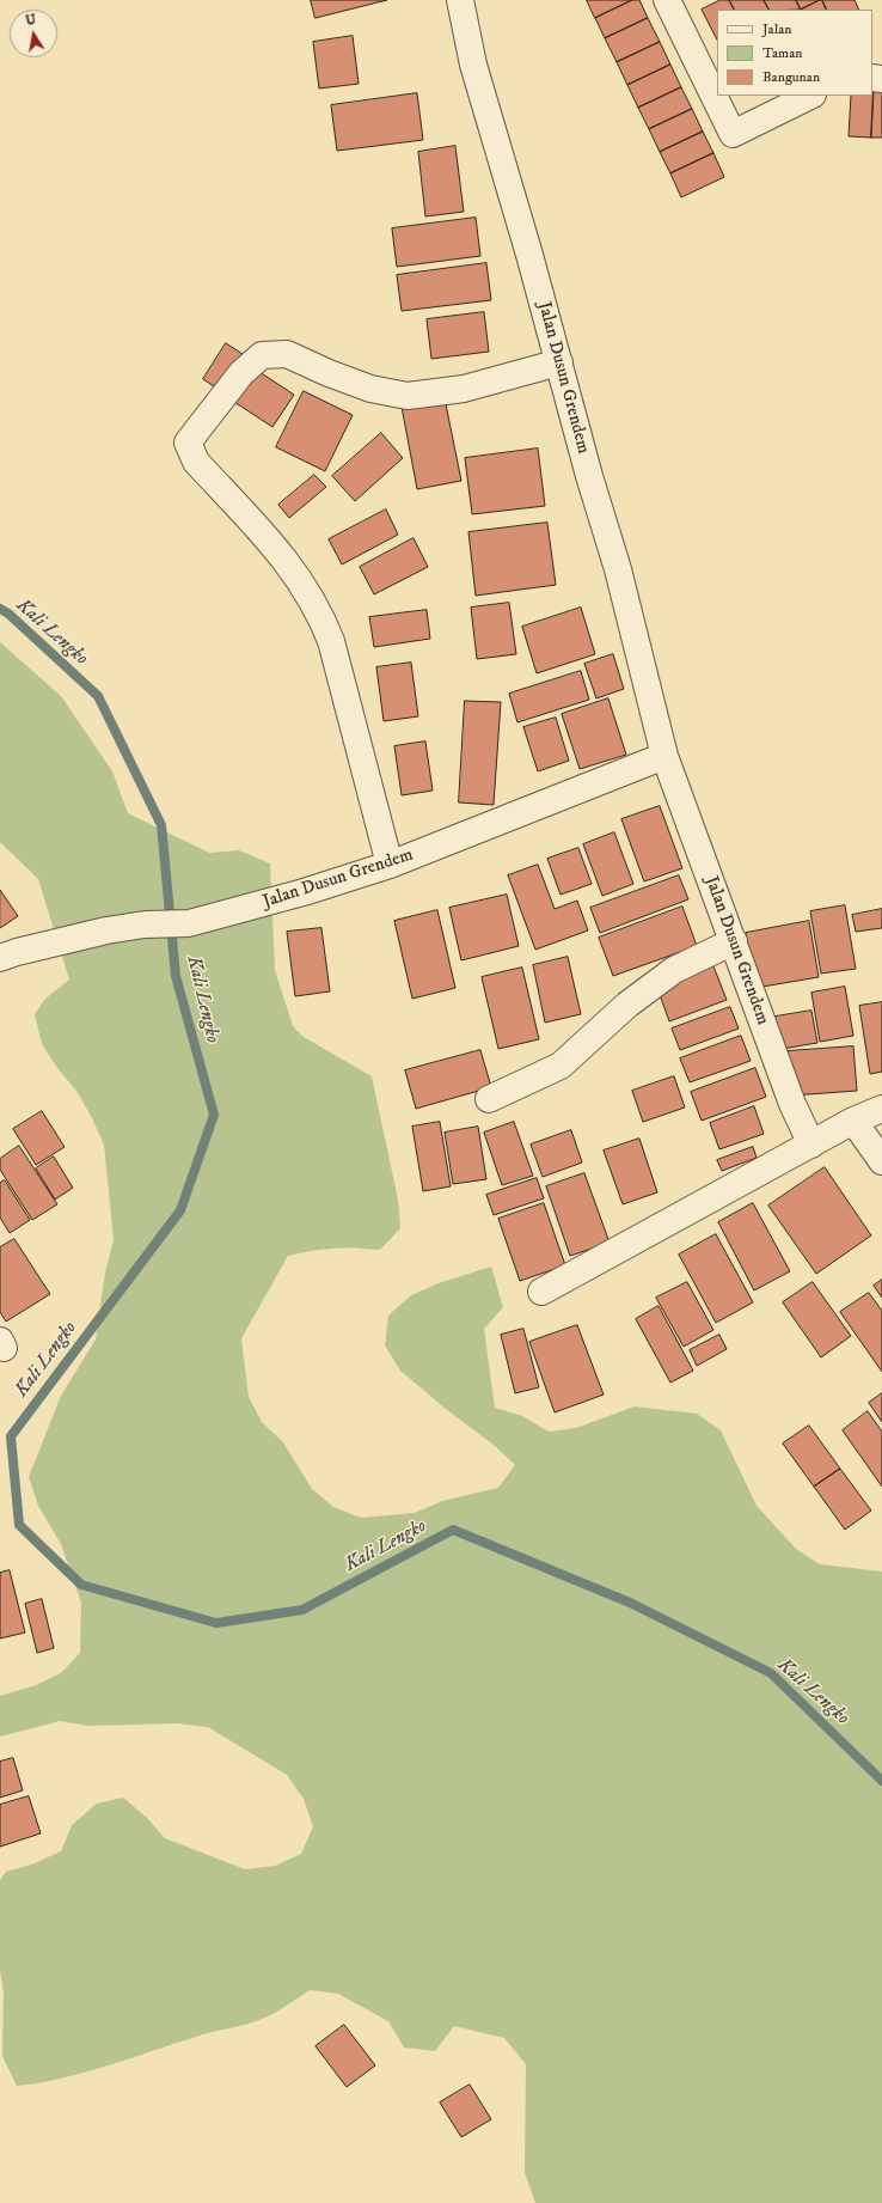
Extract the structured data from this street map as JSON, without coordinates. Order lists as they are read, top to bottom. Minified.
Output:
{"streets":{"street":["Jalan Dusun Grendem"]},"water":["Kali Lengko"],"legend":["Jalan","Taman","Bangunan"],"north":"top"}
